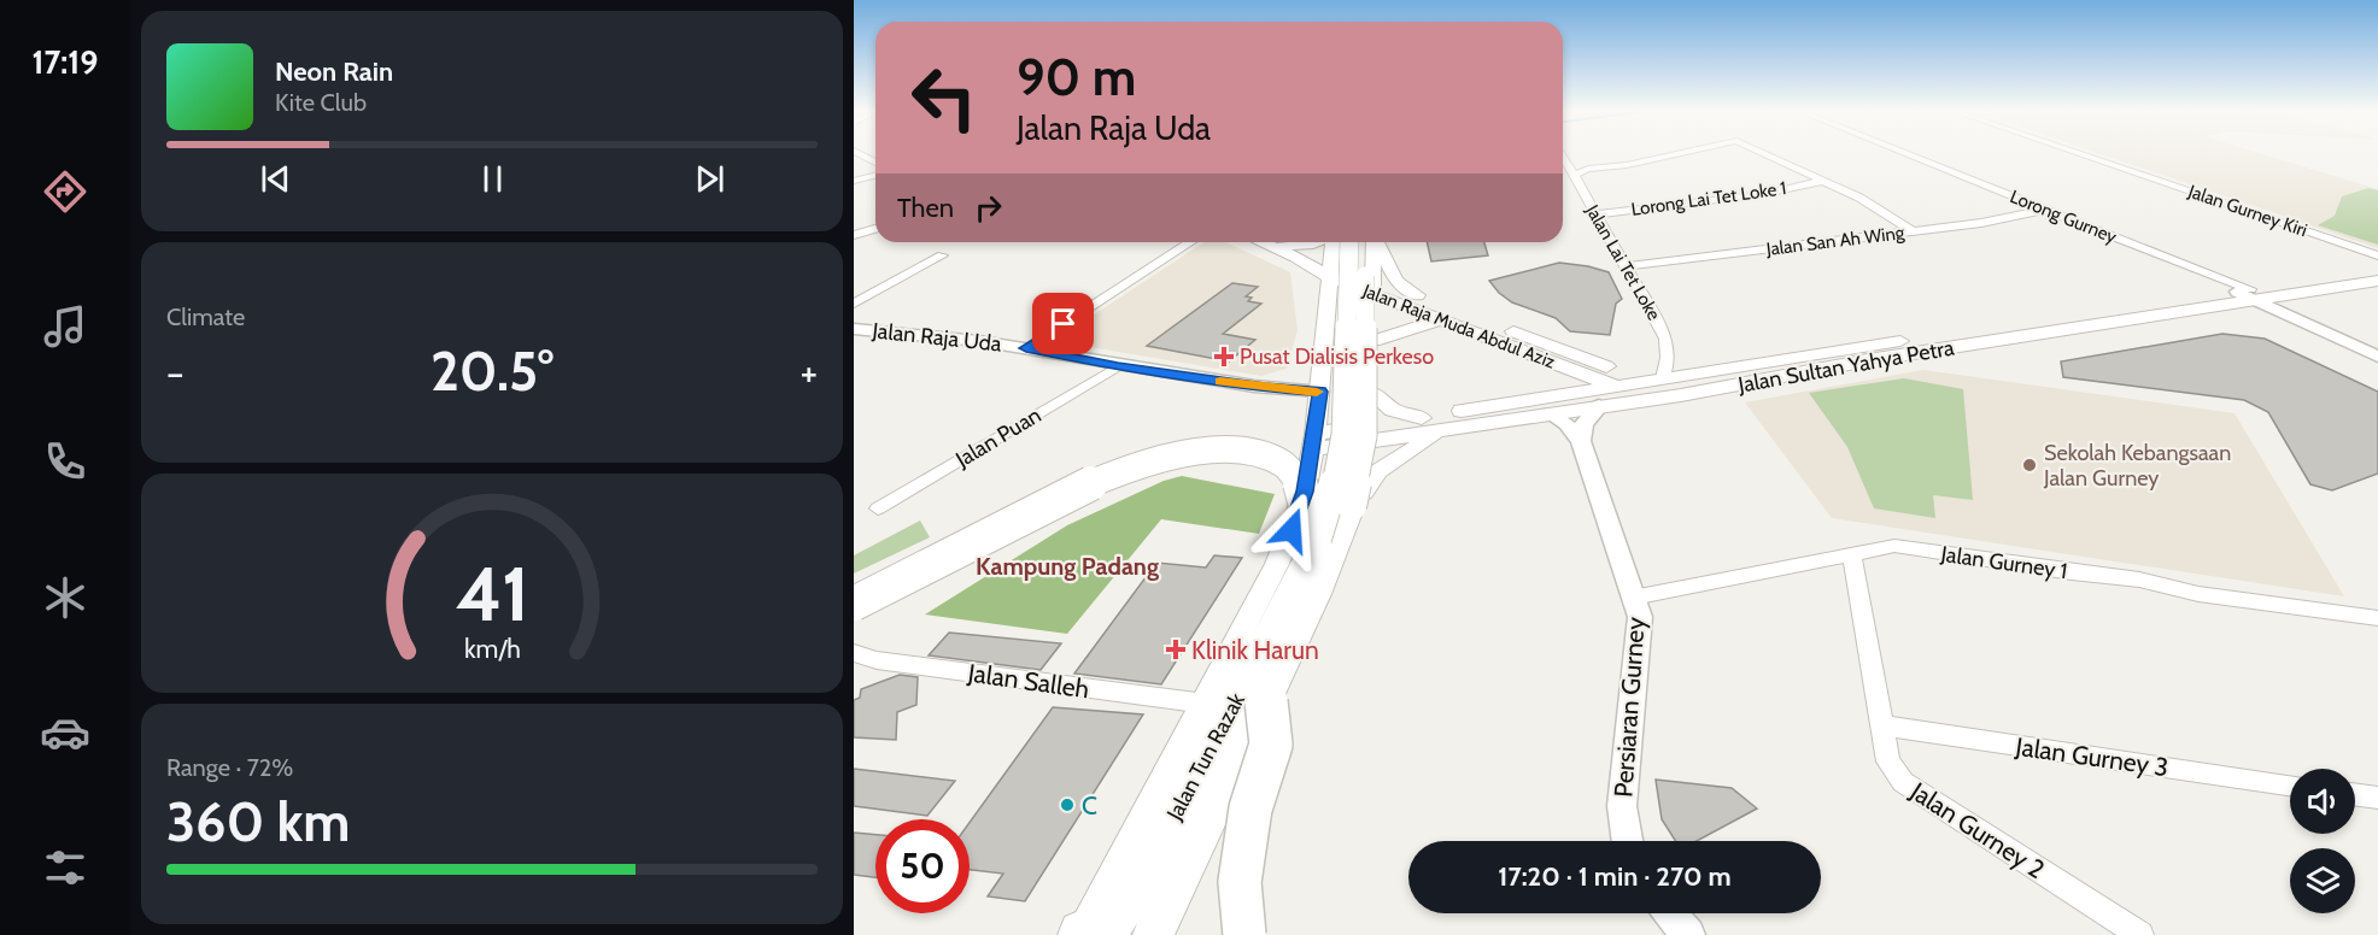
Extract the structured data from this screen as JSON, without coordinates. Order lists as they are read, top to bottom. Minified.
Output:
{"streets":{"main road":["Jalan Raja Muda Abdul Aziz","Jalan Sultan Yahya Petra","Jalan Tun Razak"],"street":["Lorong Lai Tet Loke 1","Jalan Gurney Kiri","Lorong Gurney","Jalan San Ah Wing","Jalan Lai Tet Loke","Jalan Raja Uda","Jalan Puan","Jalan Gurney 1","Jalan Salleh","Persiaran Gurney","Jalan Gurney 3","Jalan Gurney 2"]},"crossings":[["Lorong Lai Tet Loke 1","Jalan Lai Tet Loke"],["Lorong Gurney","Jalan San Ah Wing"],["Lorong Gurney","Jalan Sultan Yahya Petra"],["Jalan San Ah Wing","Jalan Lai Tet Loke"],["Jalan Lai Tet Loke","Jalan Sultan Yahya Petra"],["Jalan Raja Muda Abdul Aziz","Jalan Sultan Yahya Petra"],["Jalan Raja Muda Abdul Aziz","Jalan Tun Razak"],["Jalan Raja Uda","Jalan Puan"],["Jalan Raja Uda","Jalan Tun Razak"],["Jalan Sultan Yahya Petra","Persiaran Gurney"],["Jalan Sultan Yahya Petra","Jalan Tun Razak"],["Jalan Gurney 1","Persiaran Gurney"],["Jalan Gurney 1","Jalan Gurney 2"],["Jalan Salleh","Jalan Tun Razak"],["Jalan Gurney 3","Jalan Gurney 2"]],"districts":["Kampung Padang"],"places":{"health":["Pusat Dialisis Perkeso","Klinik Harun"],"other":["Sekolah Kebangsaan Jalan Gurney","C"]},"page":{"tabs":"17:19","turn":["90 m","Jalan Raja Uda"],"song":["Neon Rain","Kite Club"],"then":"Then","tile":["Climate",["Range · 72%","360 km"]],"heat":["−","20.5°","+"],"limit":"50","trip":"17:20 · 1 min · 270 m","gauge":["41","km/h"]}}
